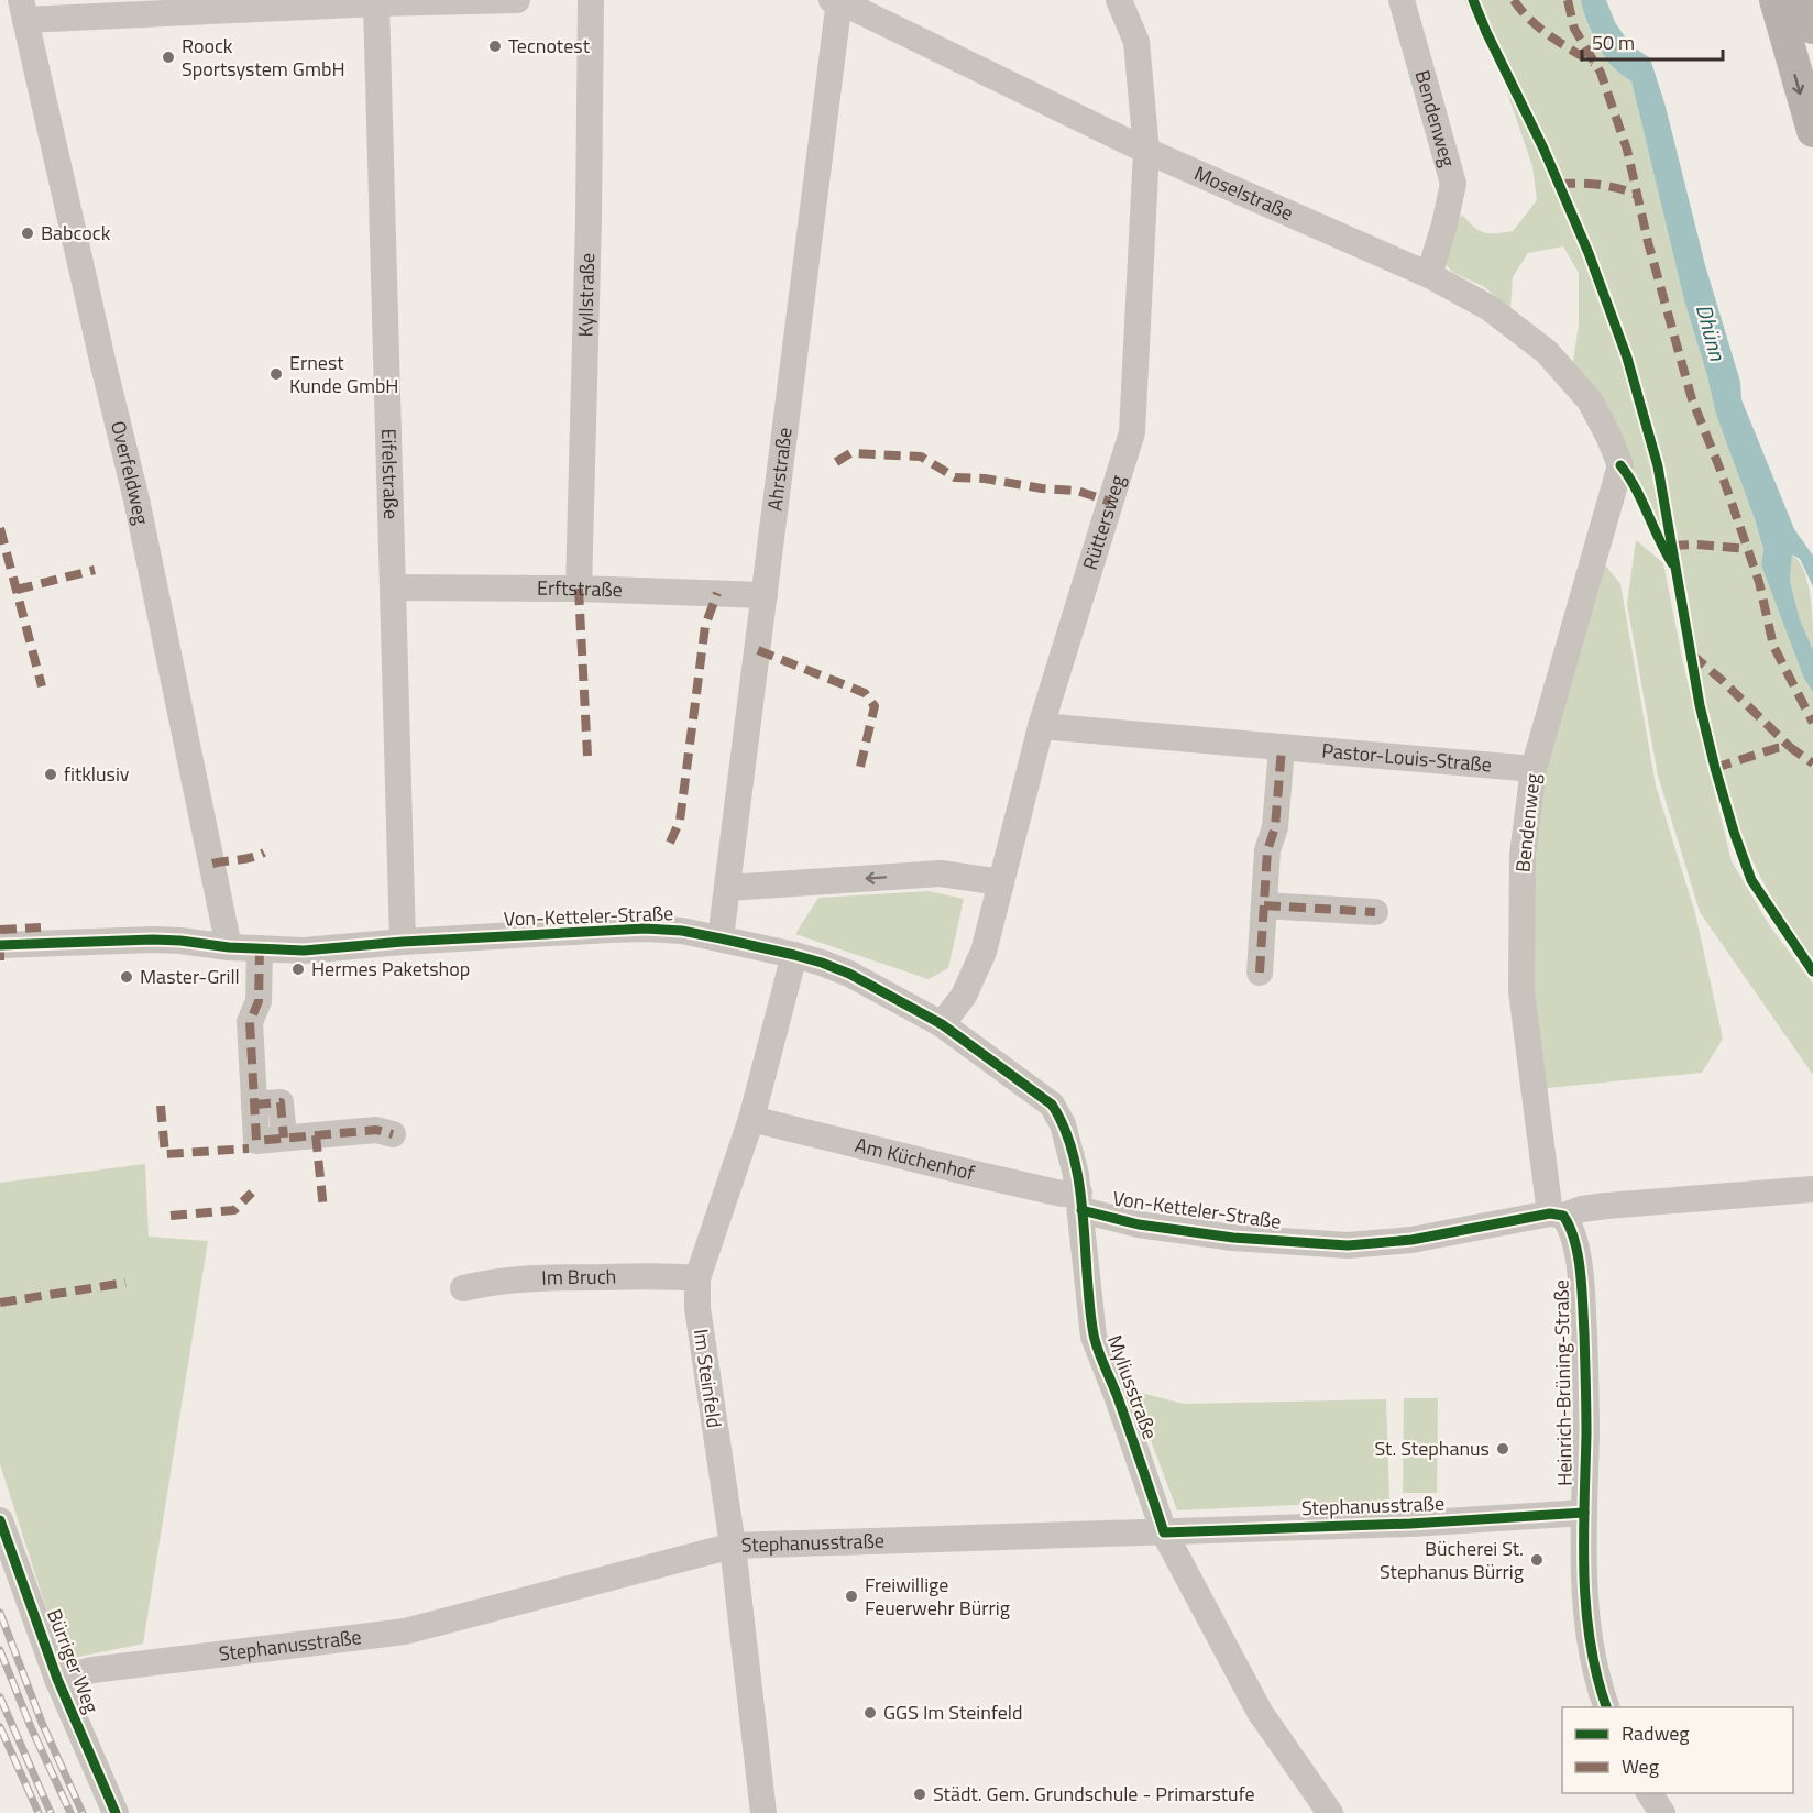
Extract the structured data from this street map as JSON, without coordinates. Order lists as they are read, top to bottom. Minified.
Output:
{"streets":{"street":["Bendenweg","Moselstraße","Kyllstraße","Ahrstraße","Overfeldweg","Eifelstraße","Rüttersweg","Erftstraße","Pastor-Louis-Straße","Von-Ketteler-Straße","Am Küchenhof","Im Bruch","Im Steinfeld","Heinrich-Brüning-Straße","Myliusstraße","Stephanusstraße","Bürriger Weg"]},"crossings":[["Bendenweg","Moselstraße"],["Bendenweg","Pastor-Louis-Straße"],["Bendenweg","Von-Ketteler-Straße"],["Bendenweg","Heinrich-Brüning-Straße"],["Moselstraße","Ahrstraße"],["Moselstraße","Rüttersweg"],["Kyllstraße","Erftstraße"],["Ahrstraße","Erftstraße"],["Ahrstraße","Von-Ketteler-Straße"],["Overfeldweg","Von-Ketteler-Straße"],["Eifelstraße","Erftstraße"],["Eifelstraße","Von-Ketteler-Straße"],["Rüttersweg","Pastor-Louis-Straße"],["Rüttersweg","Von-Ketteler-Straße"],["Von-Ketteler-Straße","Am Küchenhof"],["Von-Ketteler-Straße","Im Steinfeld"],["Von-Ketteler-Straße","Heinrich-Brüning-Straße"],["Von-Ketteler-Straße","Myliusstraße"],["Am Küchenhof","Im Steinfeld"],["Am Küchenhof","Myliusstraße"],["Im Bruch","Im Steinfeld"],["Im Steinfeld","Stephanusstraße"],["Heinrich-Brüning-Straße","Stephanusstraße"],["Myliusstraße","Stephanusstraße"],["Stephanusstraße","Bürriger Weg"]],"water":["Dhünn"],"places":["Tecnotest","Roock Sportsystem GmbH","Babcock","Ernest Kunde GmbH","fitklusiv","Hermes Paketshop","Master-Grill","St. Stephanus","Bücherei St. Stephanus Bürrig","Freiwillige Feuerwehr Bürrig","GGS Im Steinfeld","Städt. Gem. Grundschule - Primarstufe"],"legend":["Radweg","Weg"],"scale_bar":"50 m"}
